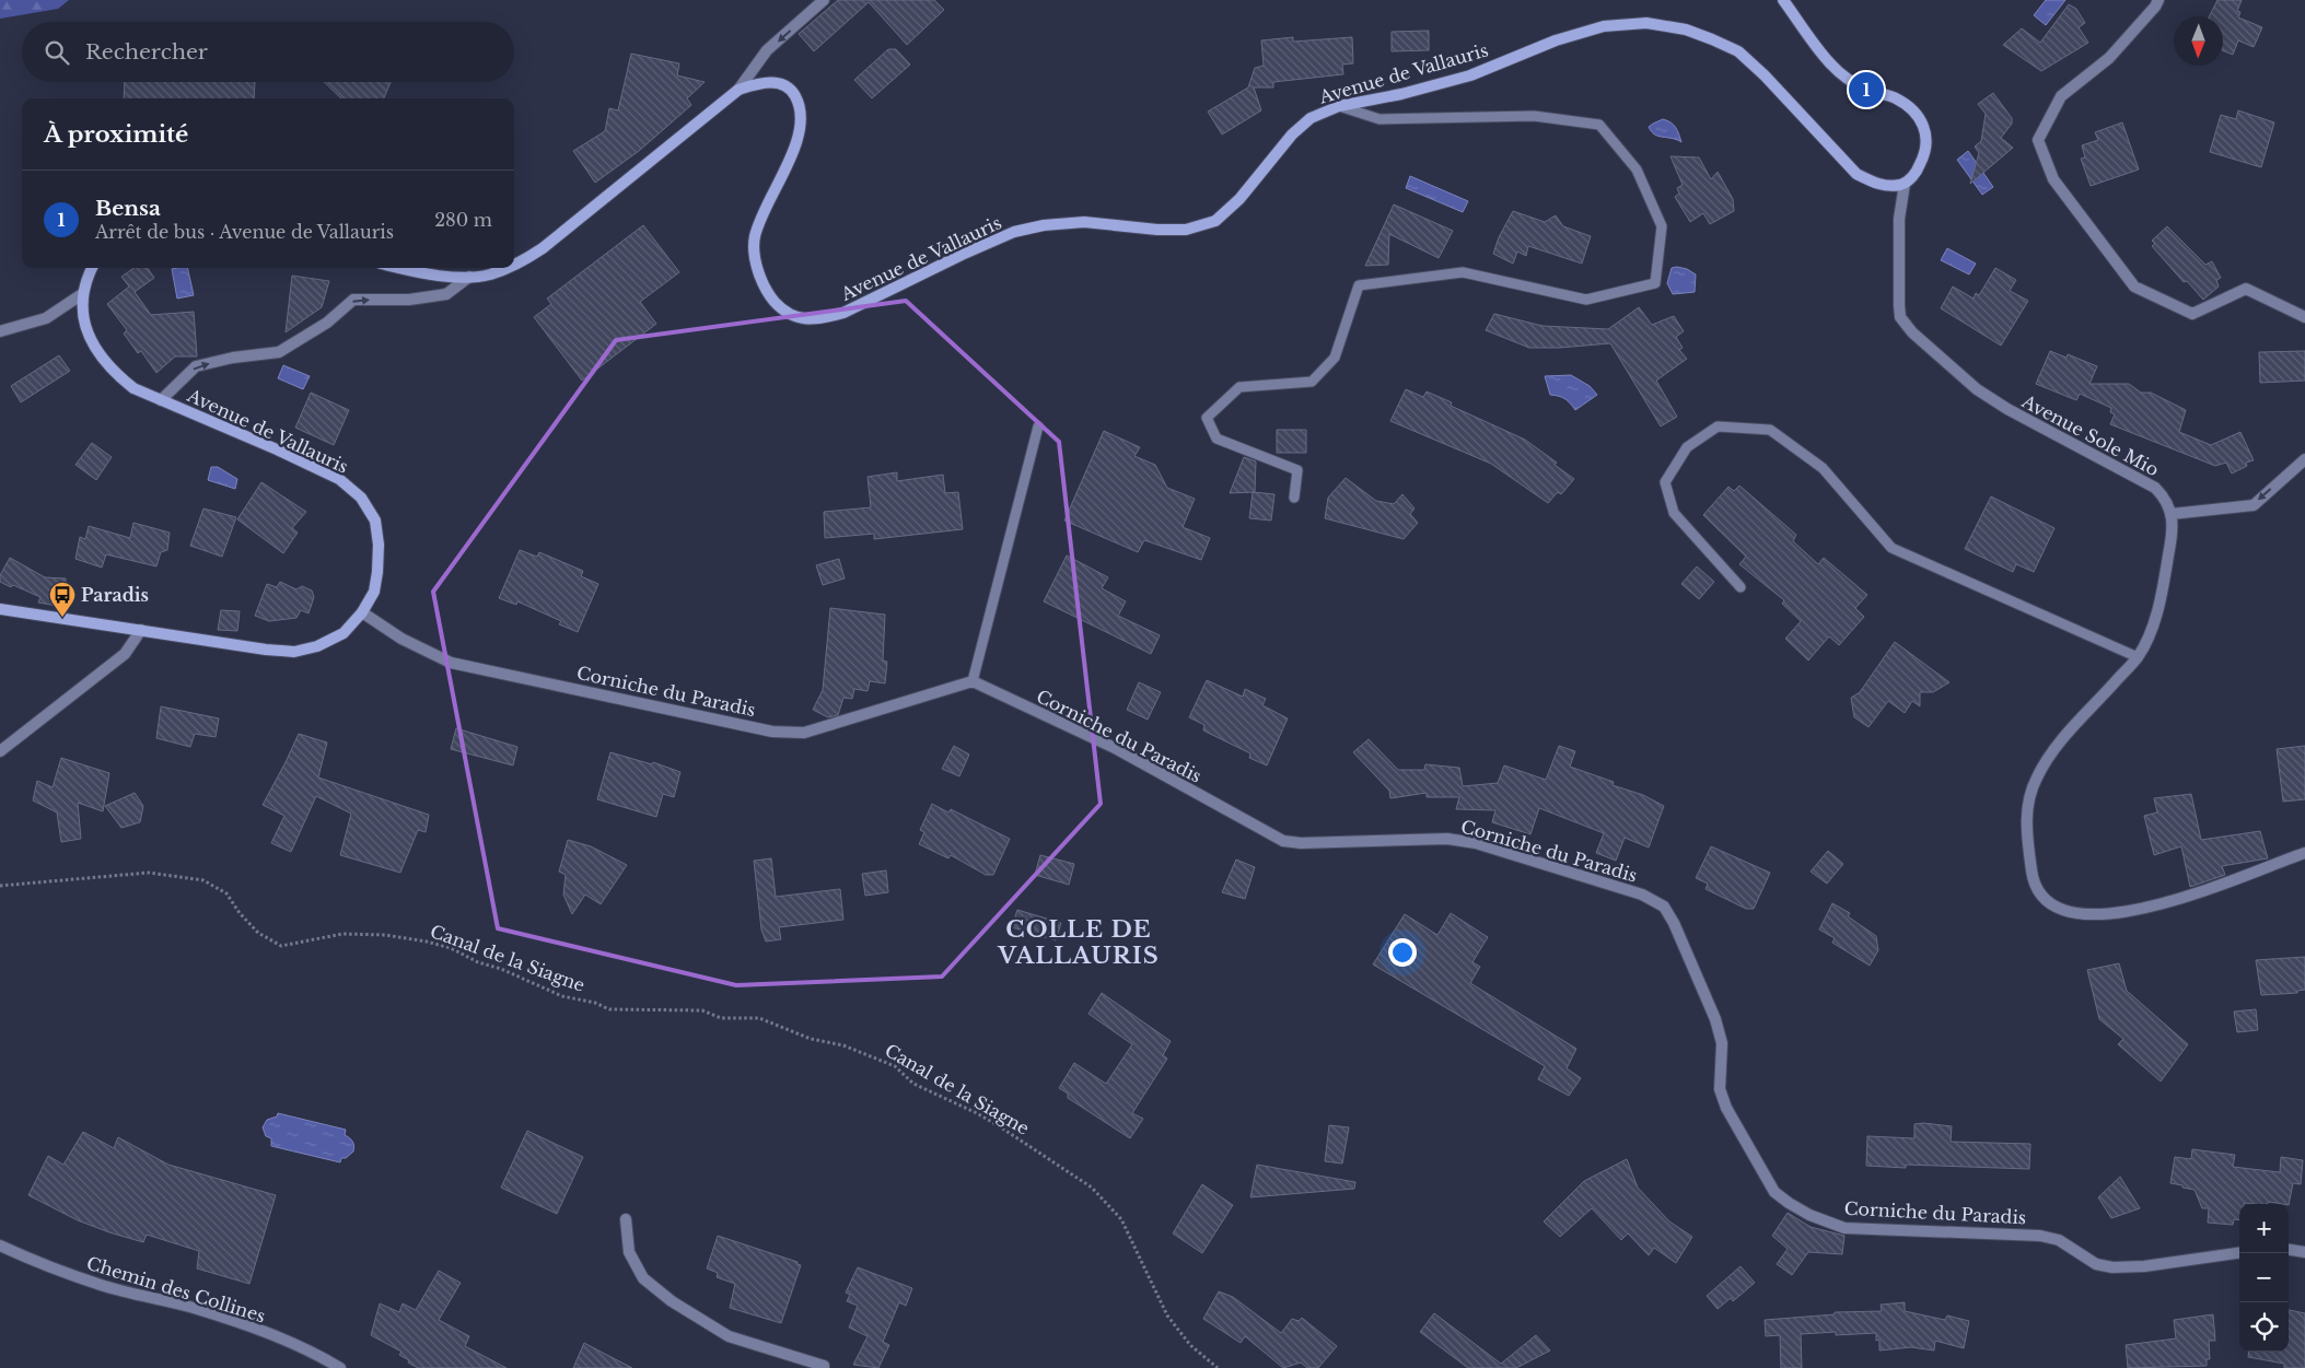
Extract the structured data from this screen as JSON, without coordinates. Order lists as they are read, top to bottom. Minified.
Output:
{"streets":{"main road":["Avenue de Vallauris"],"street":["Avenue Sole Mio","Corniche du Paradis","Chemin des Collines"],"path":["Canal de la Siagne"]},"crossings":[["Avenue de Vallauris","Avenue Sole Mio"],["Avenue de Vallauris","Corniche du Paradis"]],"districts":["COLLE DE VALLAURIS"],"places":{"bus stop":["Paradis"]},"north":"bottom","page":{"search":"Rechercher","pins":"1","heading":"À proximité","list":[{"mark":"1","name":"Bensa","note":"Arrêt de bus · Avenue de Vallauris","value":"280 m"}],"map_buttons":["+","−"]}}
